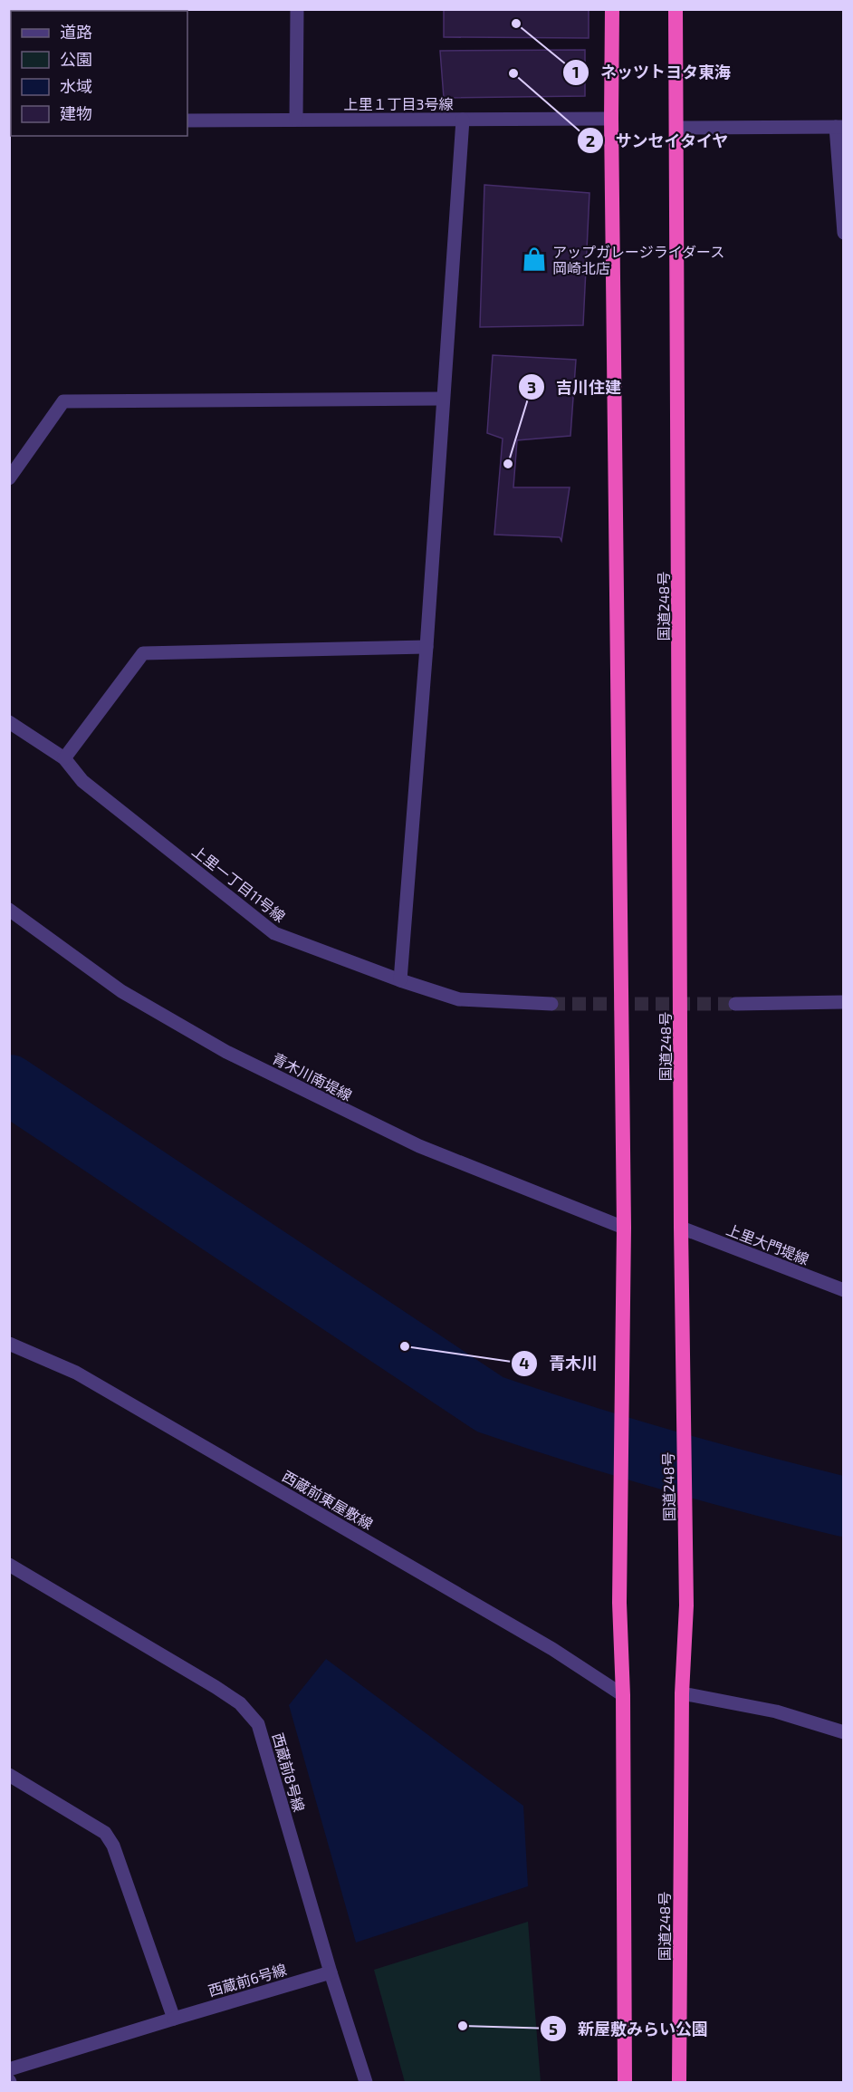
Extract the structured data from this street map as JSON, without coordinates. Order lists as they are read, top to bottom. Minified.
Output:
{"streets":{"highway":["国道248号"],"street":["上里１丁目3号線","上里一丁目11号線","青木川南堤線","上里大門堤線","西蔵前東屋敷線","西蔵前8号線","西蔵前6号線"]},"crossings":[["国道248号","上里大門堤線"],["西蔵前8号線","西蔵前6号線"]],"places":{"other":["ネッツトヨタ東海","サンセイタイヤ","吉川住建","青木川","新屋敷みらい公園"],"shop":["アップガレージライダース 岡崎北店"]},"legend":["道路","公園","水域","建物"]}
